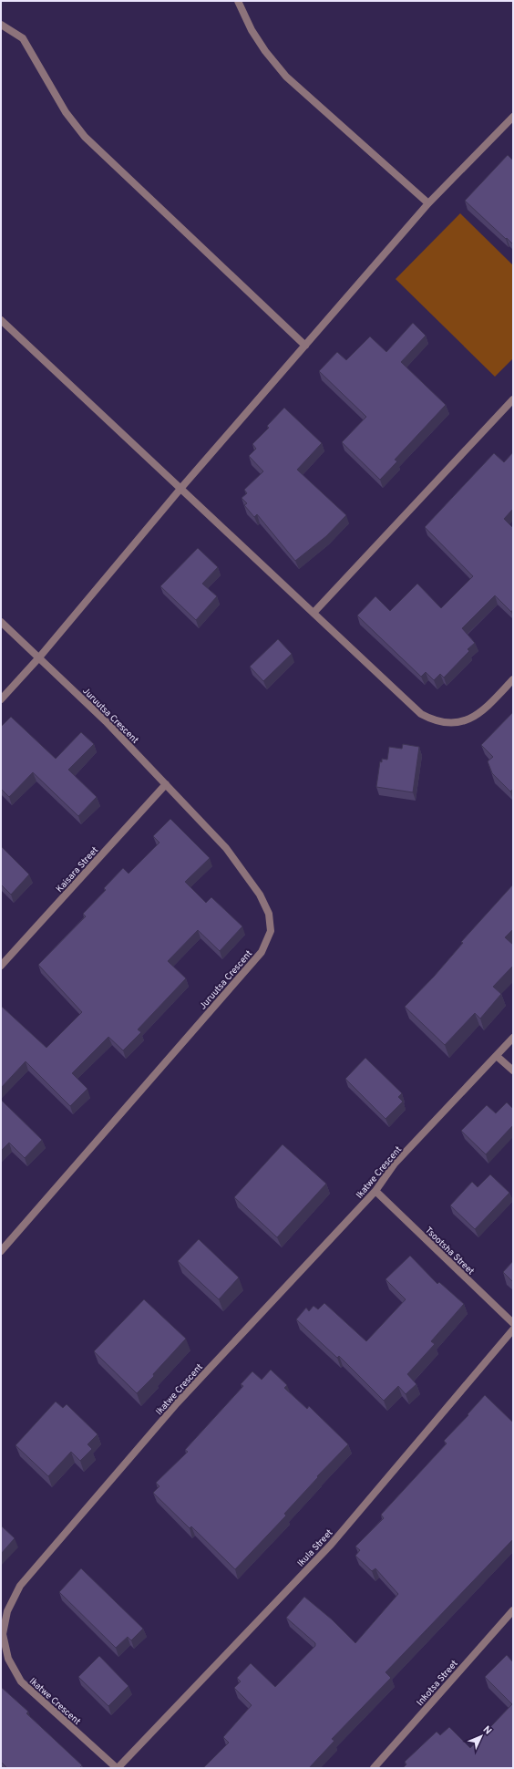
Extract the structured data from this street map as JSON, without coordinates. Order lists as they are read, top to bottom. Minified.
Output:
{"streets":{"street":["Juruutsa Crescent","Kaisara Street","Ikatwe Crescent","Tsootsha Street","Ikula Street","Inkotsa Street"]},"crossings":[["Juruutsa Crescent","Kaisara Street"],["Ikatwe Crescent","Tsootsha Street"],["Ikatwe Crescent","Ikula Street"]],"north":"top right"}
